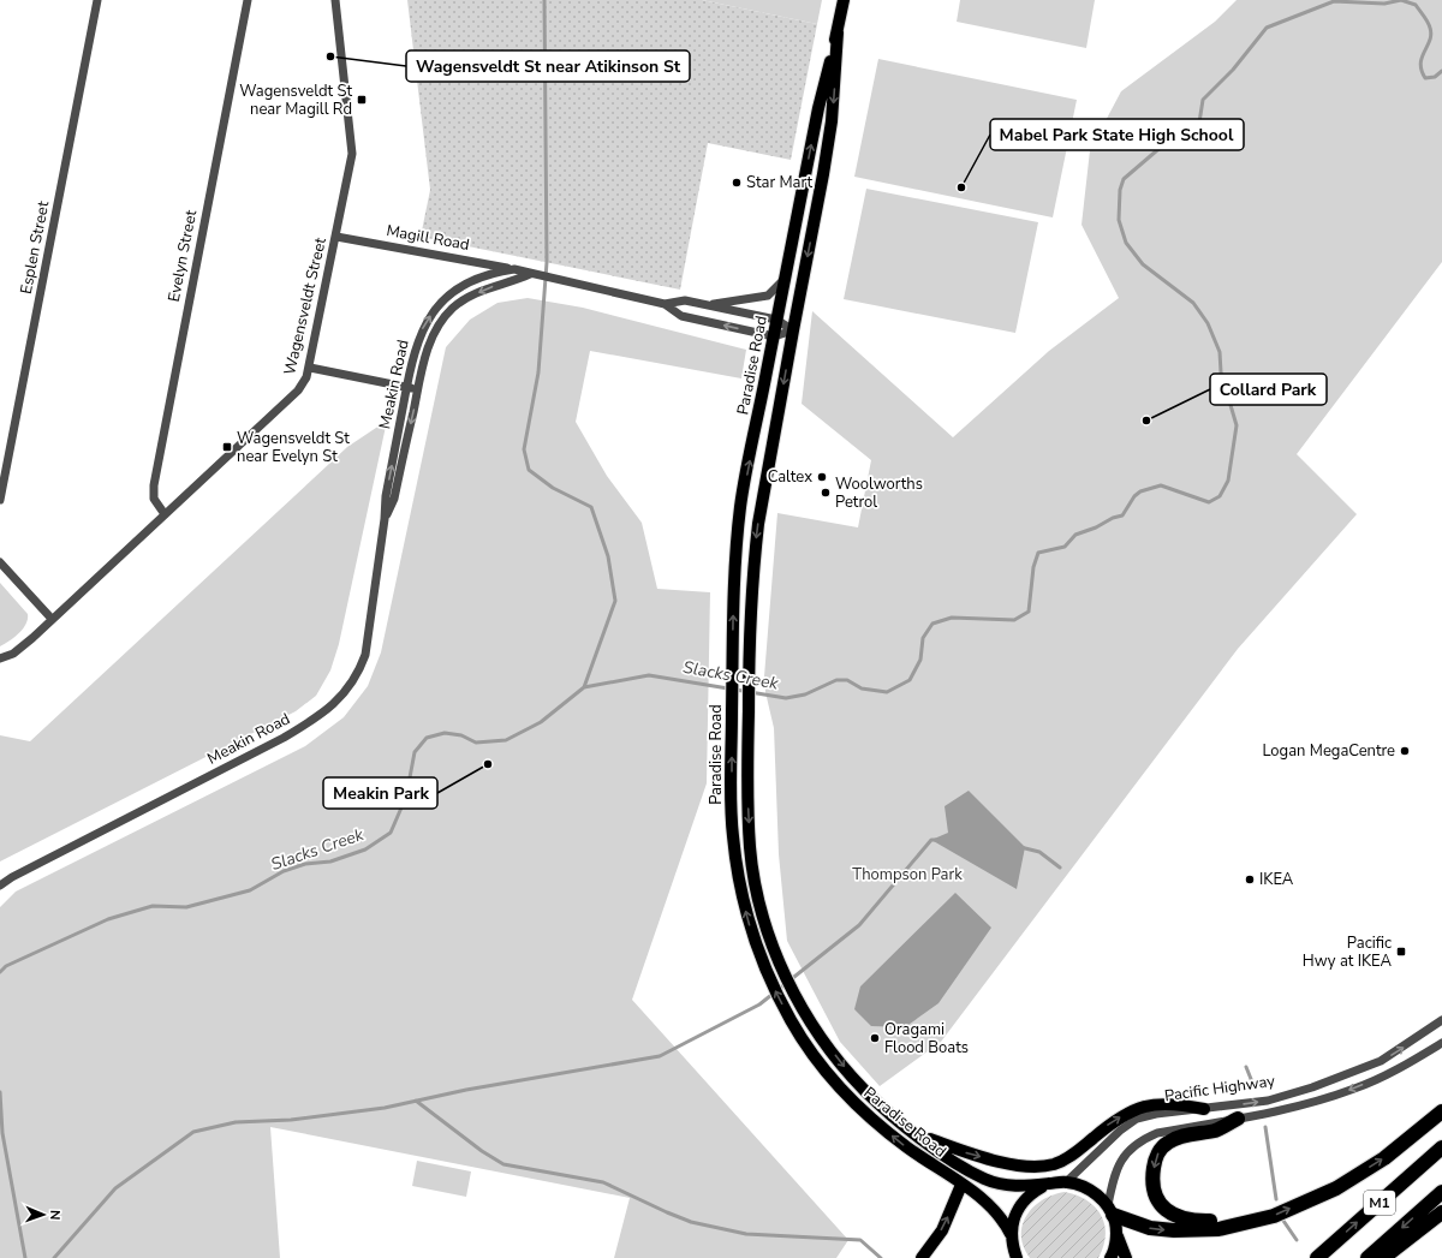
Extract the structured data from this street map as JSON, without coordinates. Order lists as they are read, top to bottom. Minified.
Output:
{"streets":{"highway":["M1"],"main road":["Paradise Road"],"street":["Magill Road","Esplen Street","Evelyn Street","Wagensveldt Street","Meakin Road","Pacific Highway"]},"crossings":[["Magill Road","Wagensveldt Street"],["Magill Road","Meakin Road"],["Evelyn Street","Wagensveldt Street"],["Paradise Road","Pacific Highway"]],"water":["Slacks Creek"],"parks":["Thompson Park"],"places":{"other":["Wagensveldt St near Atikinson St","Star Mart","Mabel Park State High School","Collard Park","Caltex","Woolworths Petrol","Logan MegaCentre","Meakin Park","IKEA","Oragami Flood Boats"],"transit":["Wagensveldt St near Magill Rd","Wagensveldt St near Evelyn St","Pacific Hwy at IKEA"]},"north":"right"}
